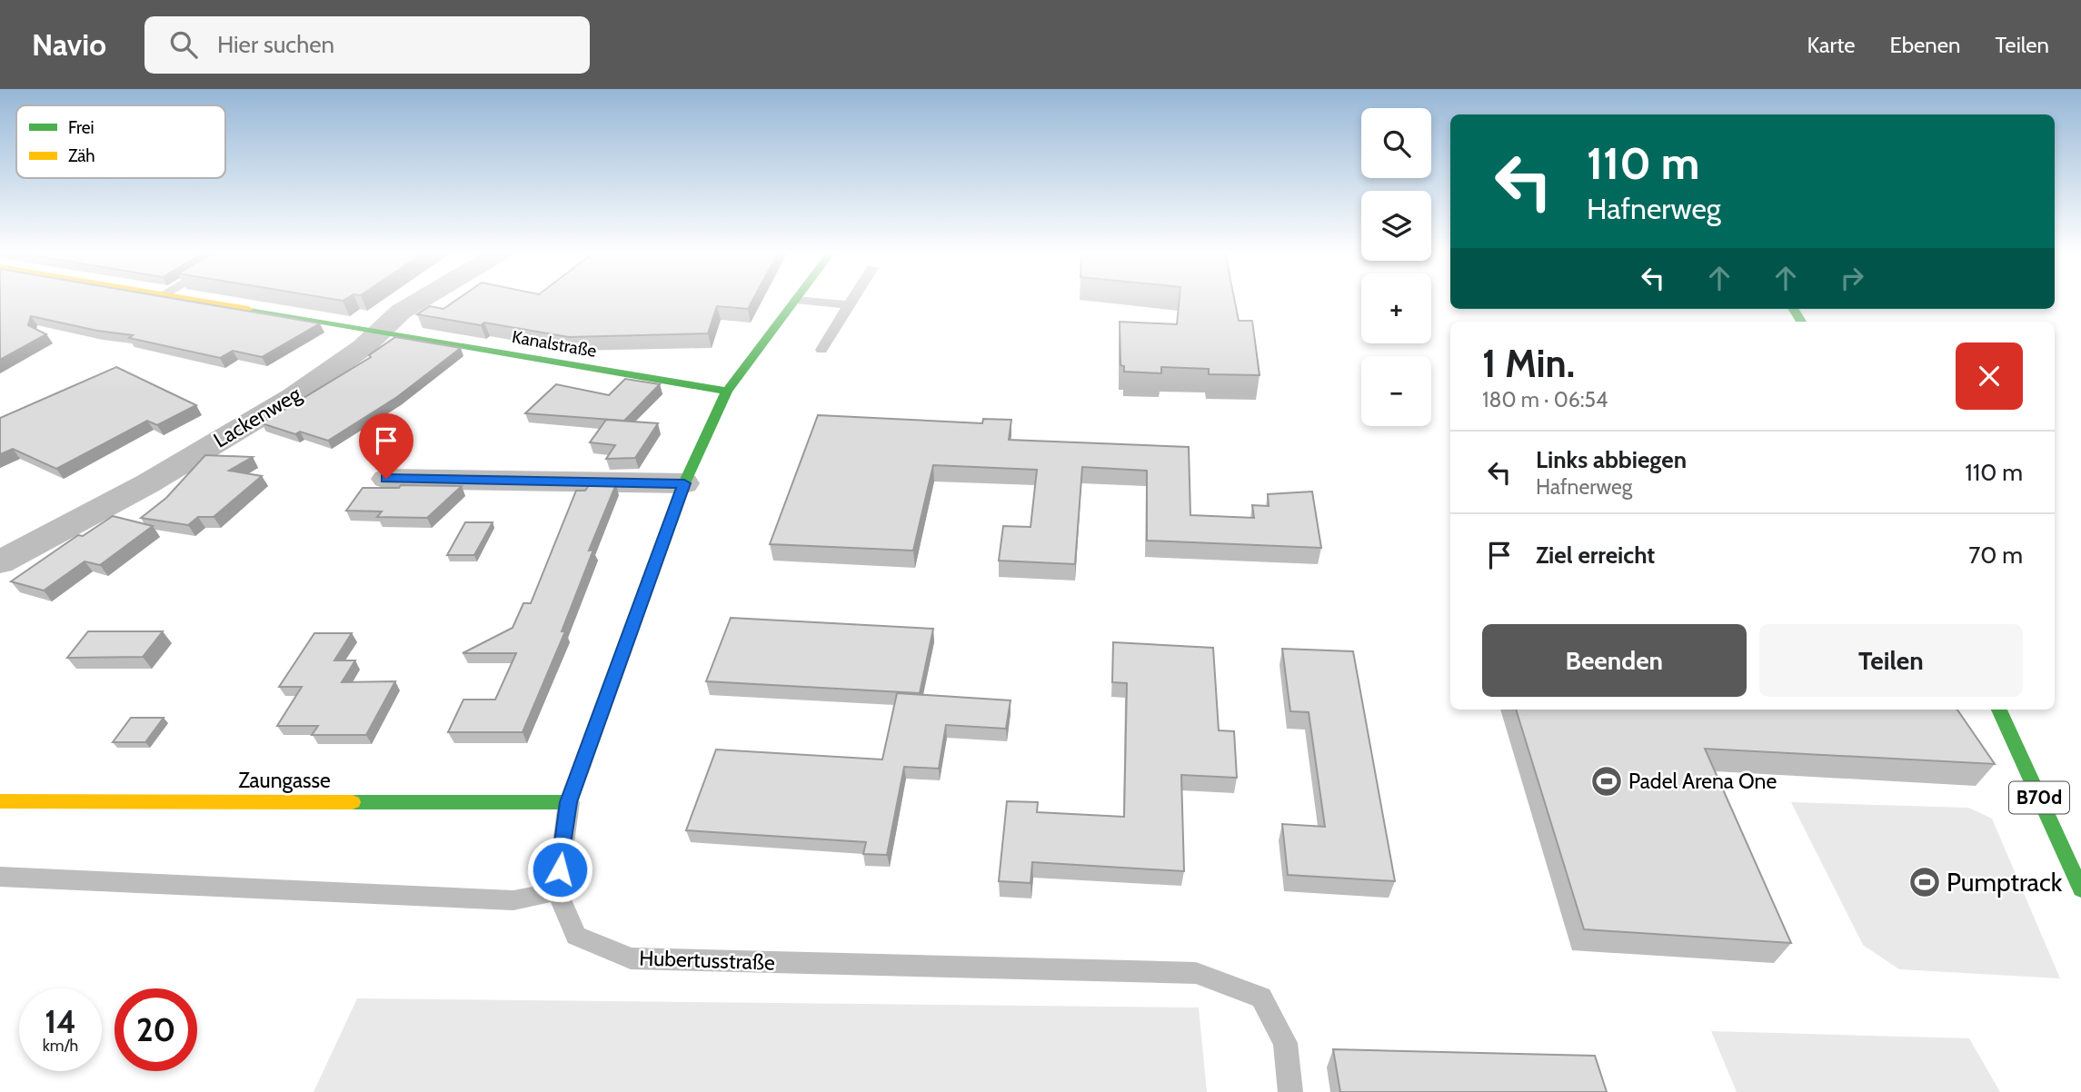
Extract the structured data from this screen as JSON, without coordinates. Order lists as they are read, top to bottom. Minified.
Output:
{"streets":{"street":["Kanalstraße","Lackenweg","Zaungasse","B70d"],"lane":["Hubertusstraße"]},"crossings":[["Kanalstraße","Lackenweg"]],"places":{"sports":["Padel Arena One","Pumptrack"]},"legend":["Frei","Zäh"],"page":{"header":"Navio","search":"Hier suchen","nav":["Karte","Ebenen","Teilen"],"map_buttons":["+","−"],"turn":["110 m","Hafnerweg"],"heading":["1 Min.","180 m · 06:54"],"list":[{"name":"Links abbiegen","note":"Hafnerweg","value":"110 m"},{"name":"Ziel erreicht","value":"70 m"}],"buttons":["Beenden","Teilen"],"speed":"14 km/h","limit":"20"}}
